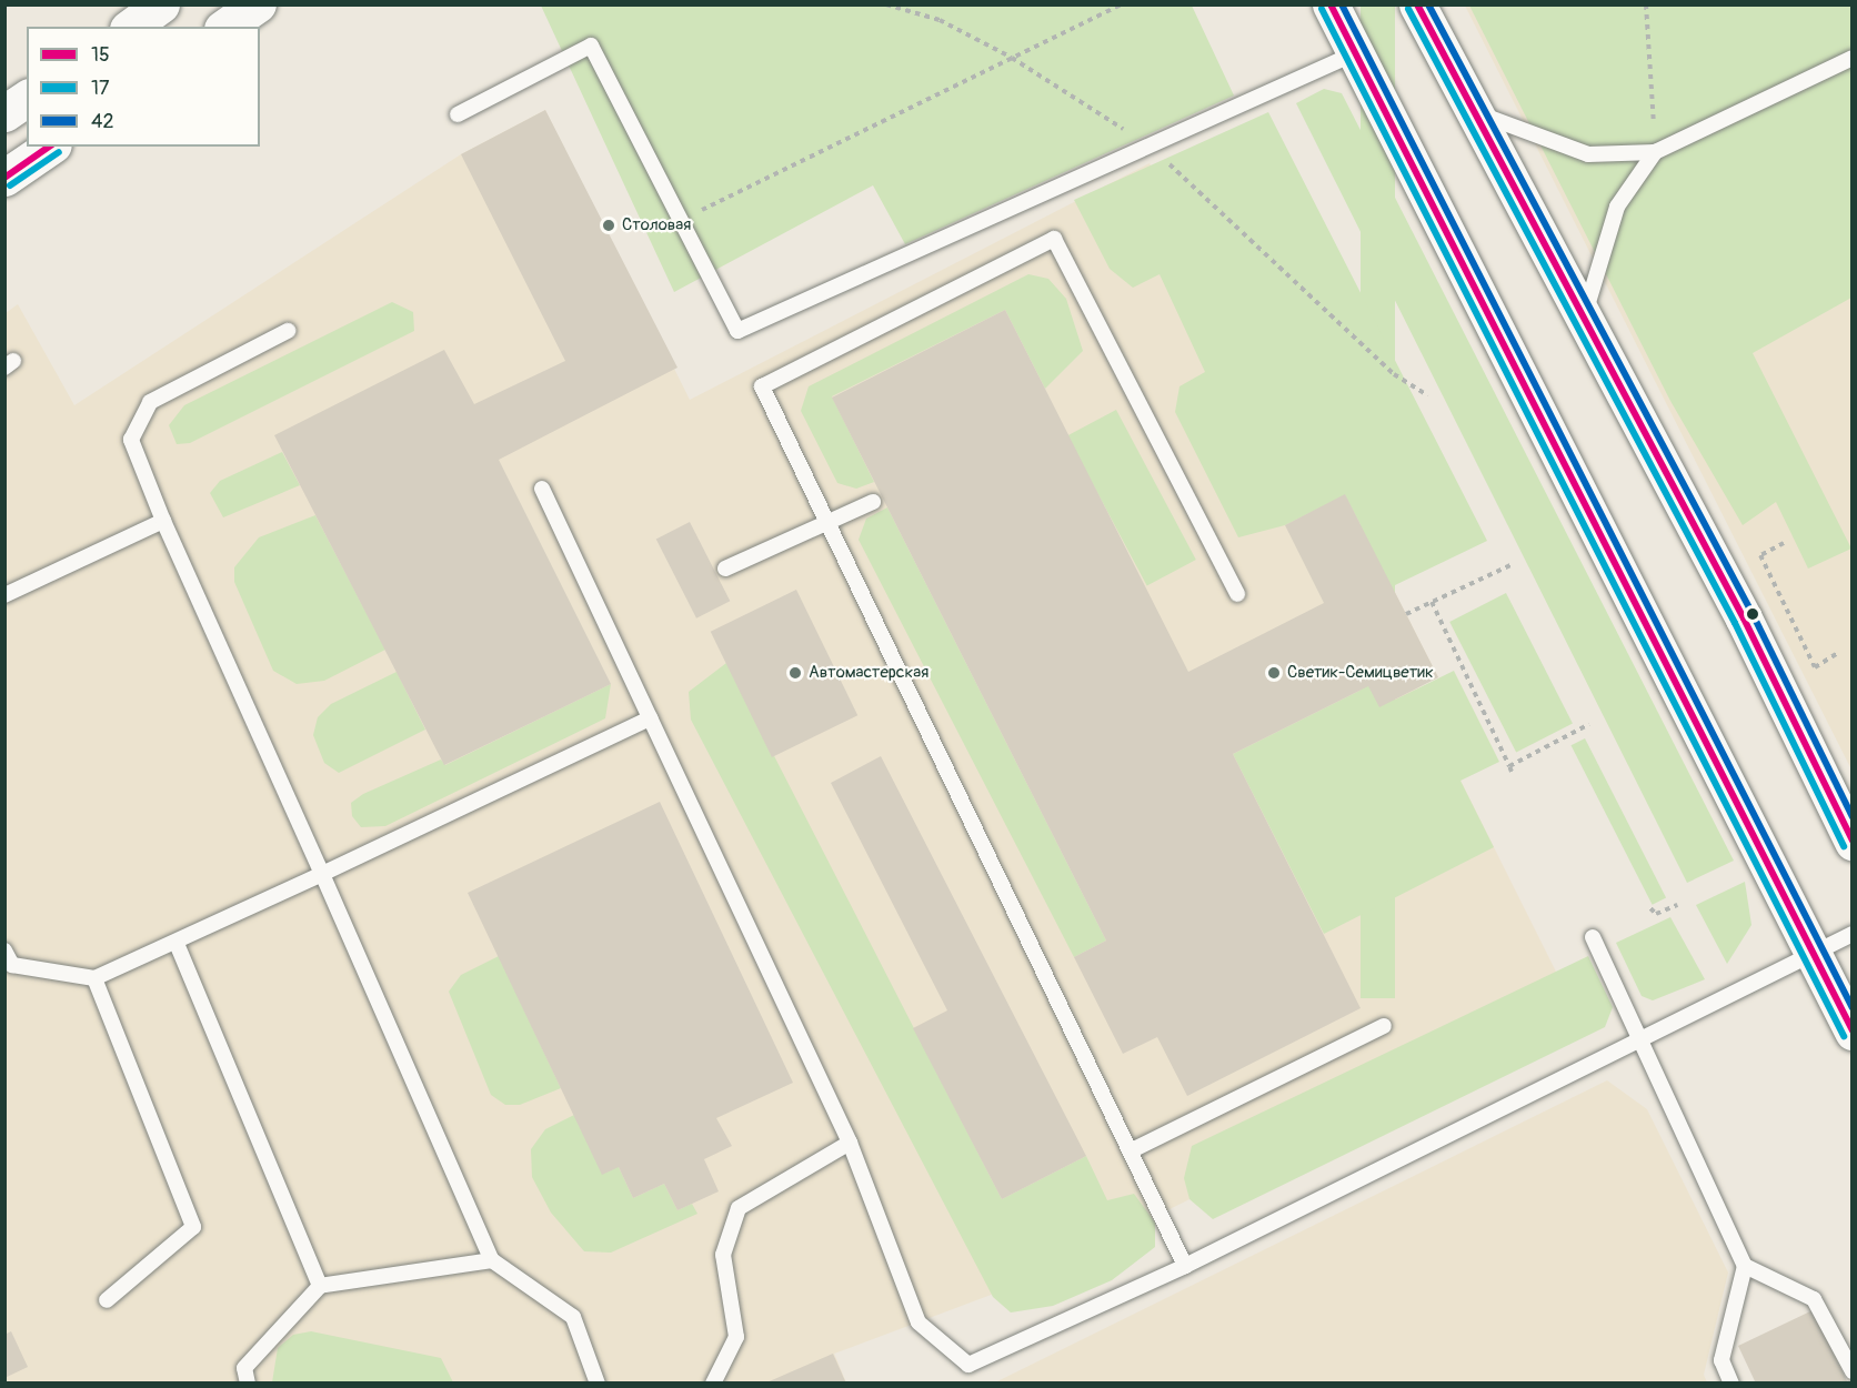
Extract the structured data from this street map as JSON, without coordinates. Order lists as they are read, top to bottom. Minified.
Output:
{"places":["Столовая","Автомастерская","Светик-Семицветик"],"lines":["transit line 15","transit line 42","transit line 17"],"legend":["15","17","42"]}
